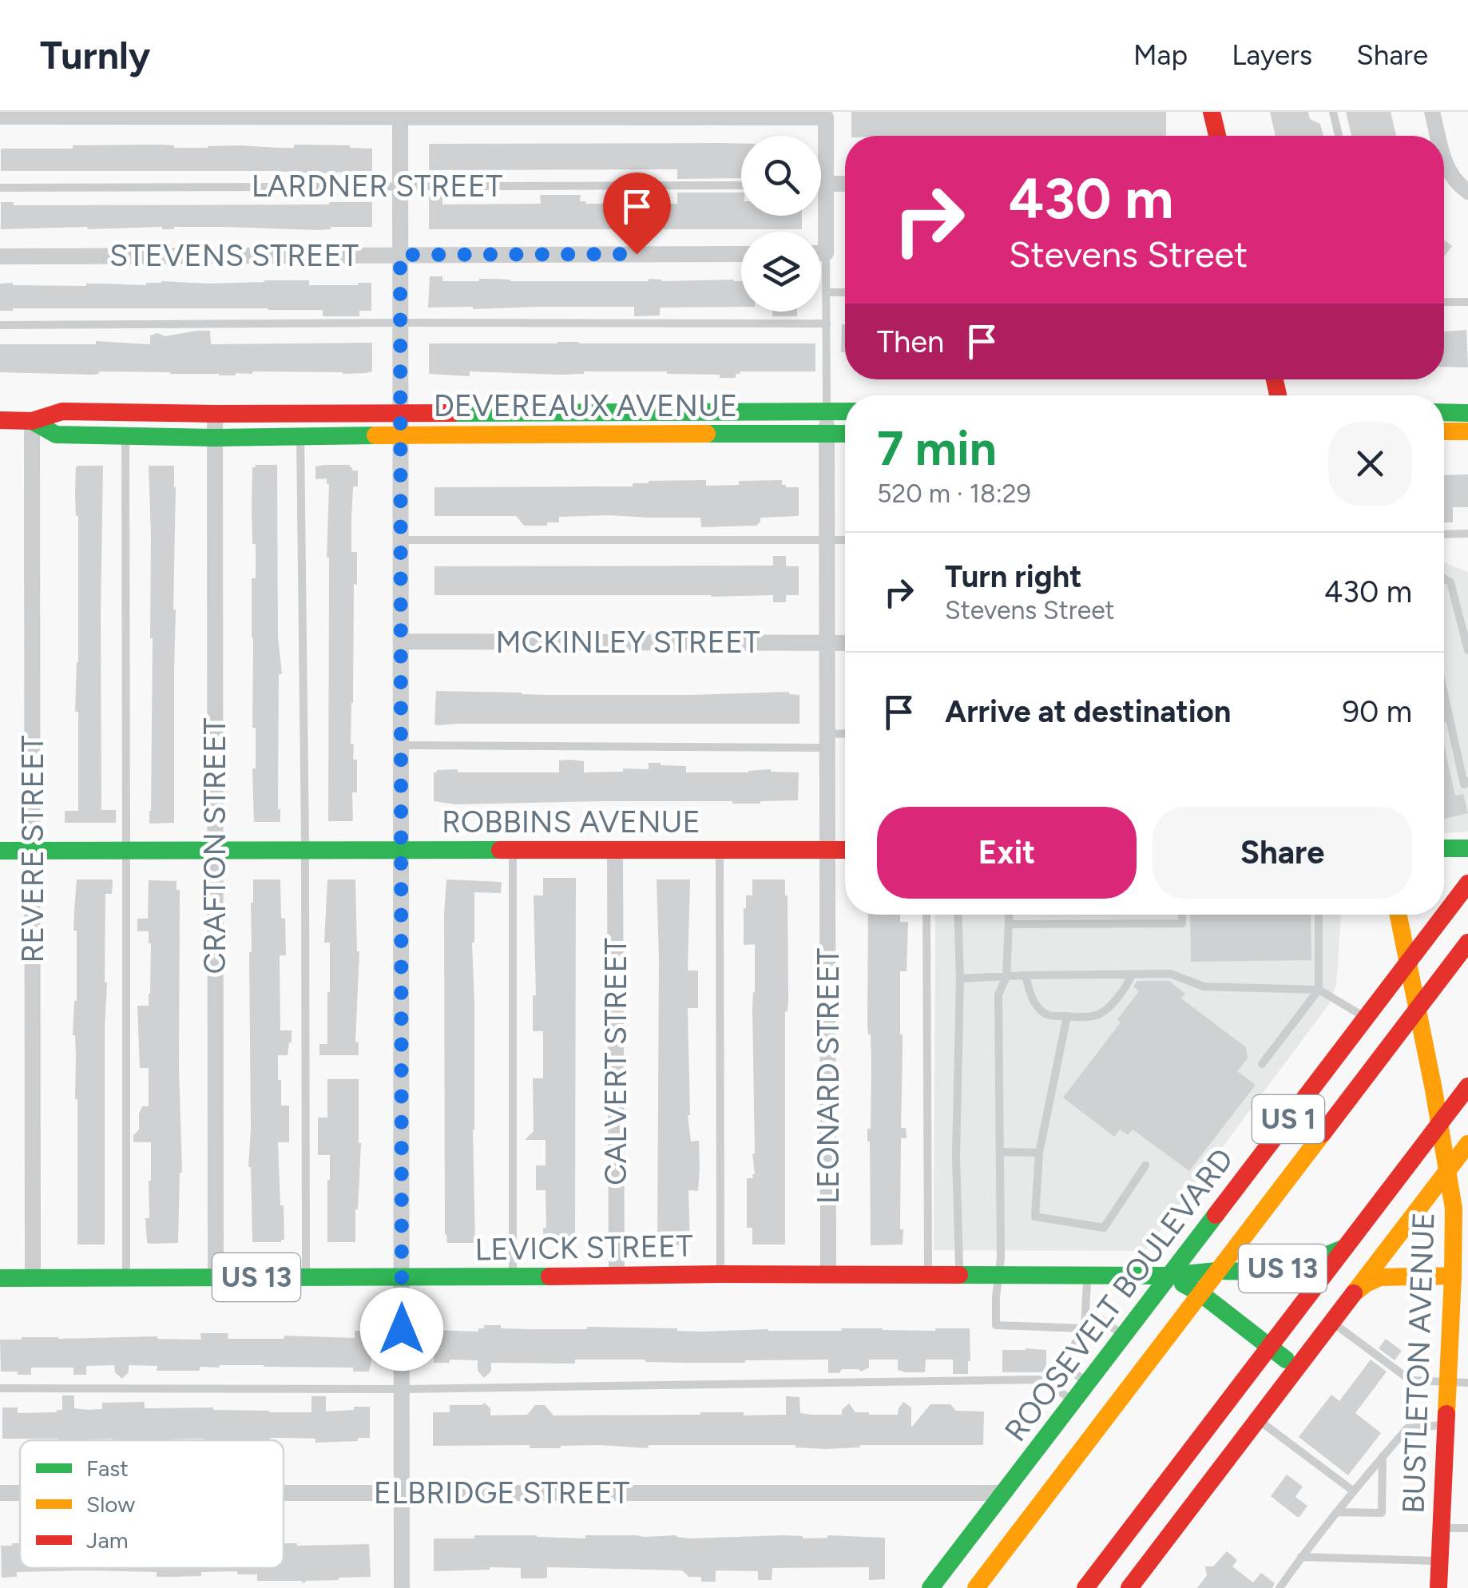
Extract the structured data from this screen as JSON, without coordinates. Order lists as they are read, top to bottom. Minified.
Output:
{"streets":{"main road":["DEVEREAUX AVENUE","ROBBINS AVENUE","US 1","LEVICK STREET","US 13","ROOSEVELT BOULEVARD","BUSTLETON AVENUE"],"street":["STEVENS STREET","MCKINLEY STREET","CRAFTON STREET","REVERE STREET","CALVERT STREET","LEONARD STREET","ELBRIDGE STREET"],"lane":["LARDNER STREET"]},"crossings":[["DEVEREAUX AVENUE","CRAFTON STREET"],["DEVEREAUX AVENUE","REVERE STREET"],["DEVEREAUX AVENUE","LEONARD STREET"],["MCKINLEY STREET","LEONARD STREET"],["ROBBINS AVENUE","CRAFTON STREET"],["ROBBINS AVENUE","REVERE STREET"],["ROBBINS AVENUE","CALVERT STREET"],["ROBBINS AVENUE","LEONARD STREET"],["CRAFTON STREET","LEVICK STREET"],["REVERE STREET","LEVICK STREET"],["CALVERT STREET","LEVICK STREET"],["LEONARD STREET","LEVICK STREET"],["LEVICK STREET","ROOSEVELT BOULEVARD"],["ROOSEVELT BOULEVARD","BUSTLETON AVENUE"],["ROOSEVELT BOULEVARD","ELBRIDGE STREET"]],"legend":["Fast","Slow","Jam"],"page":{"header":"Turnly","nav":["Map","Layers","Share"],"turn":["430 m","Stevens Street"],"then":"Then","heading":["7 min","520 m · 18:29"],"list":[{"name":"Turn right","note":"Stevens Street","value":"430 m"},{"name":"Arrive at destination","value":"90 m"}],"buttons":["Exit","Share"]}}
